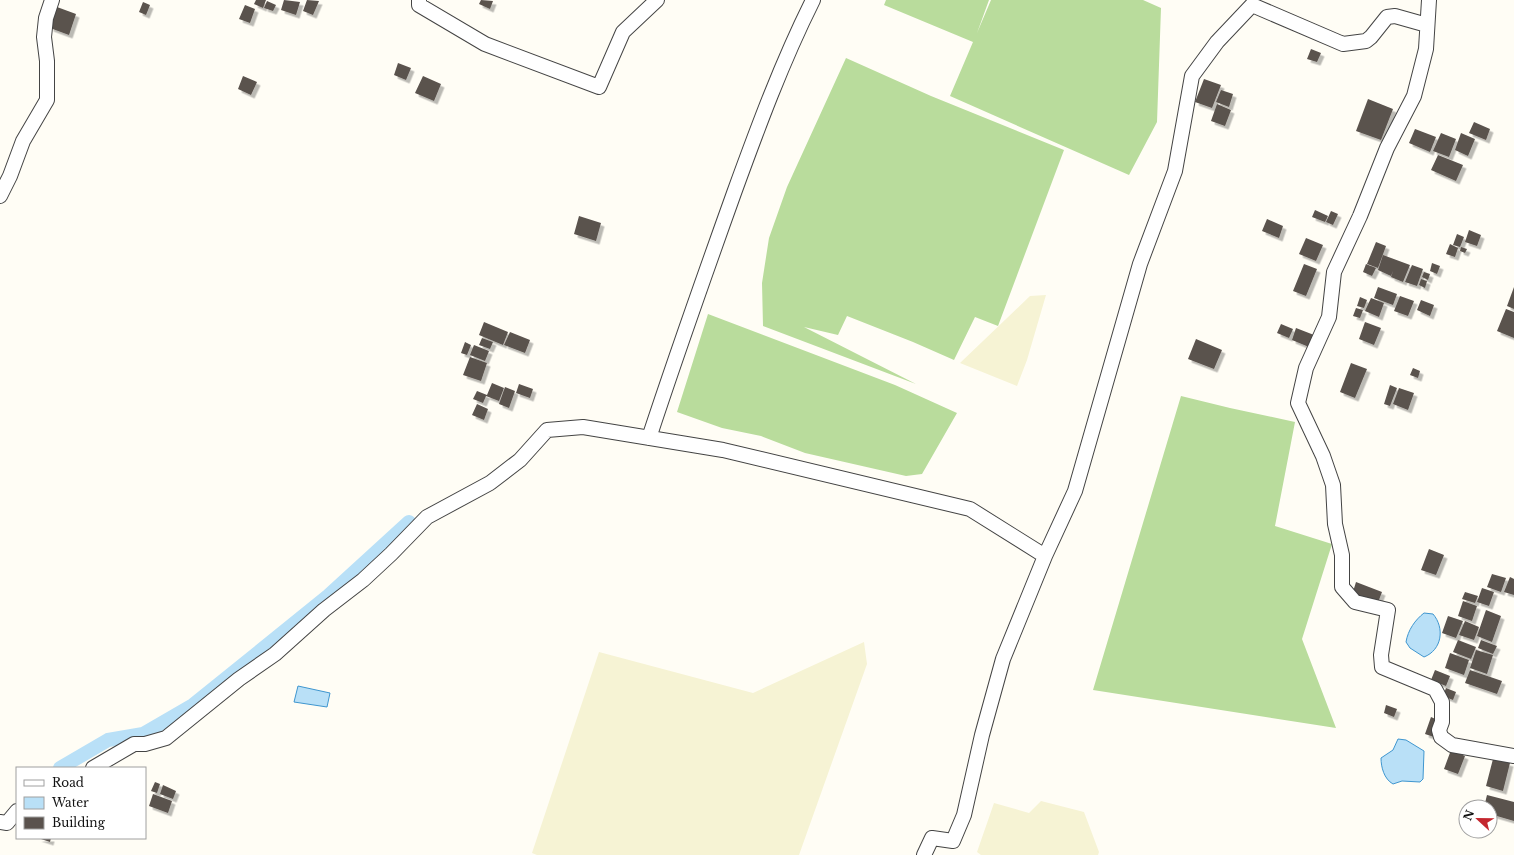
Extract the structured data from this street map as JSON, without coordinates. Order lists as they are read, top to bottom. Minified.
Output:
{"legend":["Road","Water","Building"],"north":"left"}
